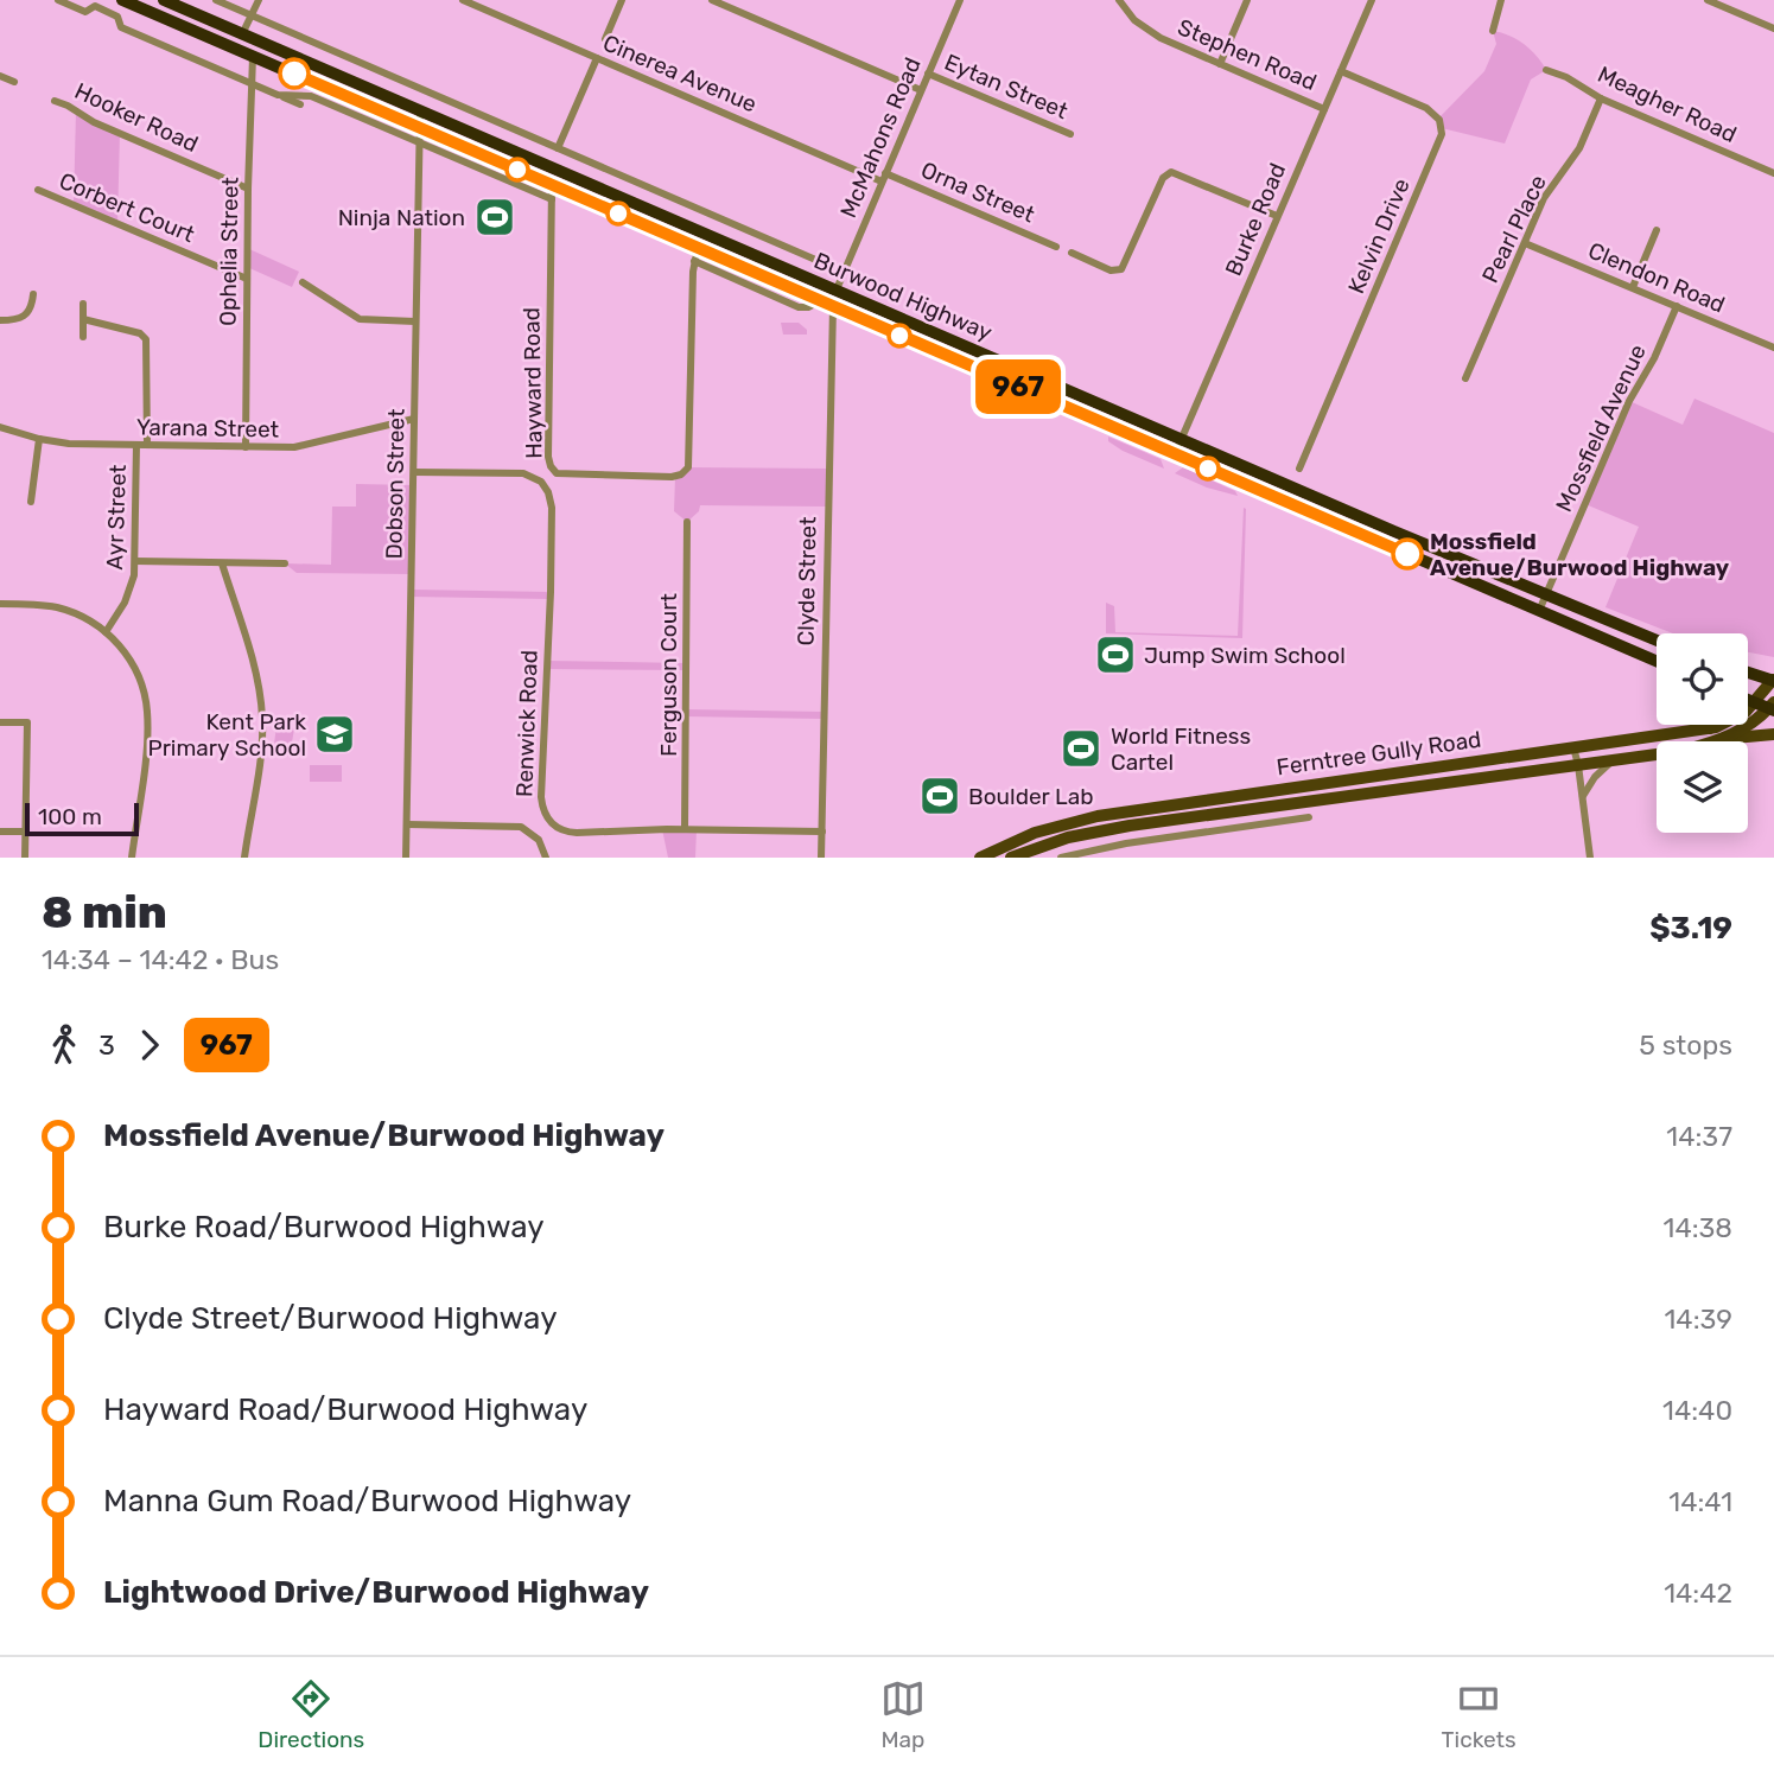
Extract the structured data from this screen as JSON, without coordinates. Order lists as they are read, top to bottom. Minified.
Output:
{"streets":{"highway":["Burwood Highway"],"main road":["Ferntree Gully Road"],"street":["Stephen Road","Cinerea Avenue","Eytan Street","Meagher Road","Hooker Road","McMahons Road","Orna Street","Corbert Court","Burke Road","Pearl Place","Kelvin Drive","Ophelia Street","Clendon Road","Hayward Road","Yarana Street","Mossfield Avenue","Dobson Street","Ayr Street","Clyde Street","Ferguson Court","Renwick Road"]},"crossings":[["Stephen Road","Burke Road"],["Cinerea Avenue","McMahons Road"],["Cinerea Avenue","Orna Street"],["Eytan Street","McMahons Road"],["Meagher Road","Pearl Place"],["Hooker Road","Ophelia Street"],["McMahons Road","Orna Street"],["McMahons Road","Burwood Highway"],["Corbert Court","Ophelia Street"],["Burke Road","Kelvin Drive"],["Burke Road","Burwood Highway"],["Pearl Place","Clendon Road"],["Ophelia Street","Burwood Highway"],["Ophelia Street","Yarana Street"],["Clendon Road","Mossfield Avenue"],["Burwood Highway","Hayward Road"],["Burwood Highway","Mossfield Avenue"],["Burwood Highway","Dobson Street"],["Burwood Highway","Clyde Street"],["Yarana Street","Dobson Street"],["Yarana Street","Ayr Street"],["Dobson Street","Renwick Road"],["Clyde Street","Renwick Road"],["Ferguson Court","Renwick Road"]],"places":{"sports":["Ninja Nation","Jump Swim School","World Fitness Cartel","Boulder Lab"],"other":["Mossfield Avenue/Burwood Highway"],"school or university":["Kent Park Primary School"]},"lines":["bus line 967"],"scale_bar":"100 m","page":{"on_map":"967","scale":"100 m","heading":["8 min","14:34 – 14:42 · Bus","$3.19"],"legs":["3","967","5 stops"],"list":[{"name":"Mossfield Avenue/Burwood Highway","value":"14:37"},{"name":"Burke Road/Burwood Highway","value":"14:38"},{"name":"Clyde Street/Burwood Highway","value":"14:39"},{"name":"Hayward Road/Burwood Highway","value":"14:40"},{"name":"Manna Gum Road/Burwood Highway","value":"14:41"},{"name":"Lightwood Drive/Burwood Highway","value":"14:42"}],"tabs":["Directions","Map","Tickets"]}}
